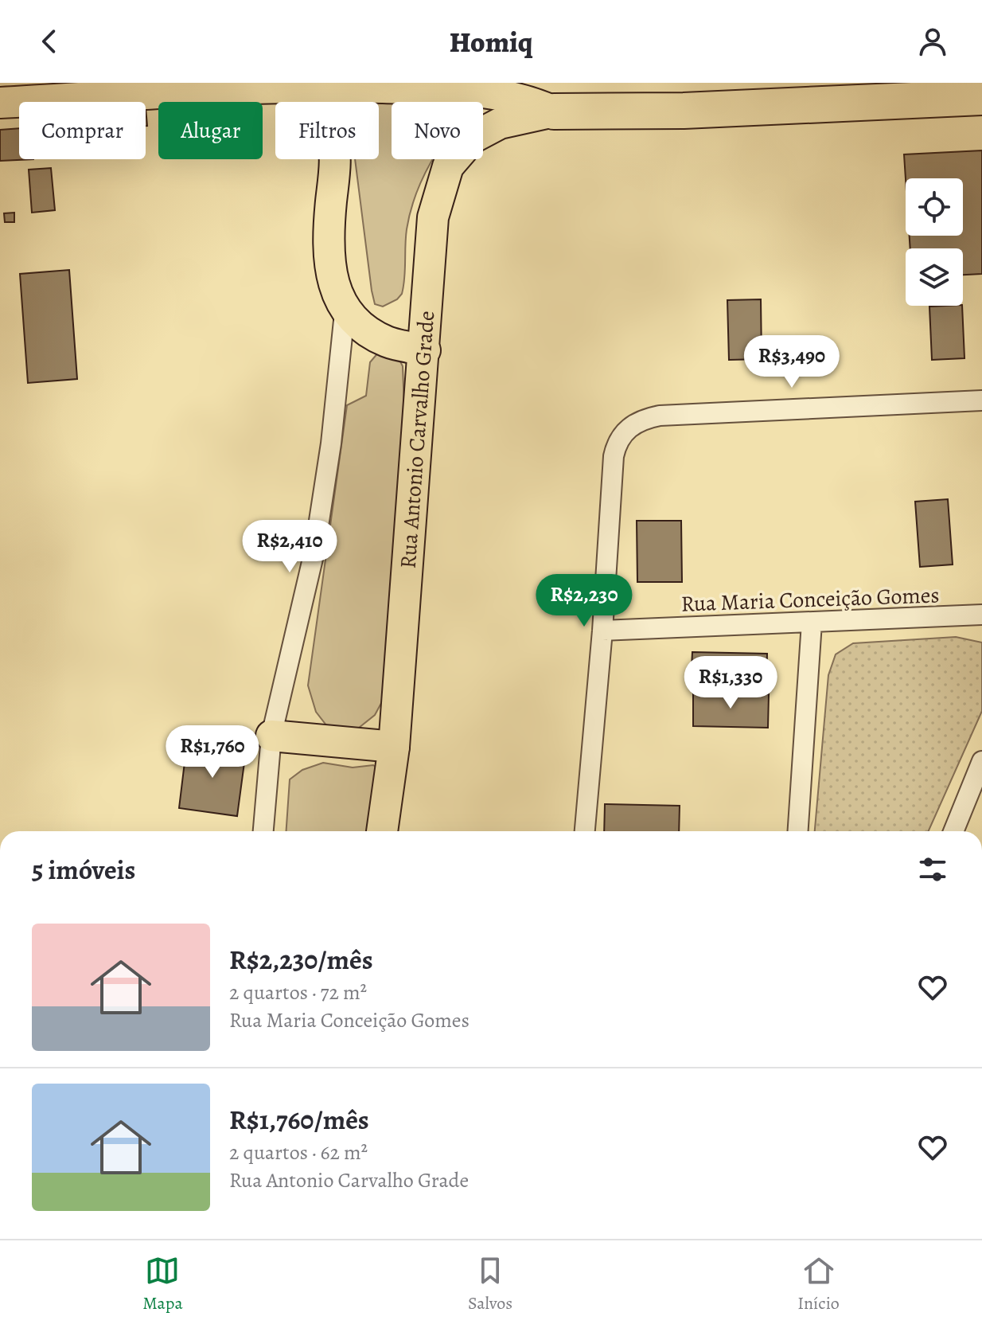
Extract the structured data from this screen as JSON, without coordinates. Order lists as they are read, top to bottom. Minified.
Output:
{"streets":{"main road":["Rua Antonio Carvalho Grade"],"street":["Rua Maria Conceição Gomes"]},"page":{"header":"Homiq","chip":["Comprar","Alugar","Filtros","Novo"],"price":["R$3,490","R$2,410","R$2,230","R$1,330","R$1,760"],"heading":"5 imóveis","list":[{"name":"R$2,230/mês","note":"2 quartos · 72 m² · Rua Maria Conceição Gomes"},{"name":"R$1,760/mês","note":"2 quartos · 62 m² · Rua Antonio Carvalho Grade"}],"tabs":["Mapa","Salvos","Início"]}}
